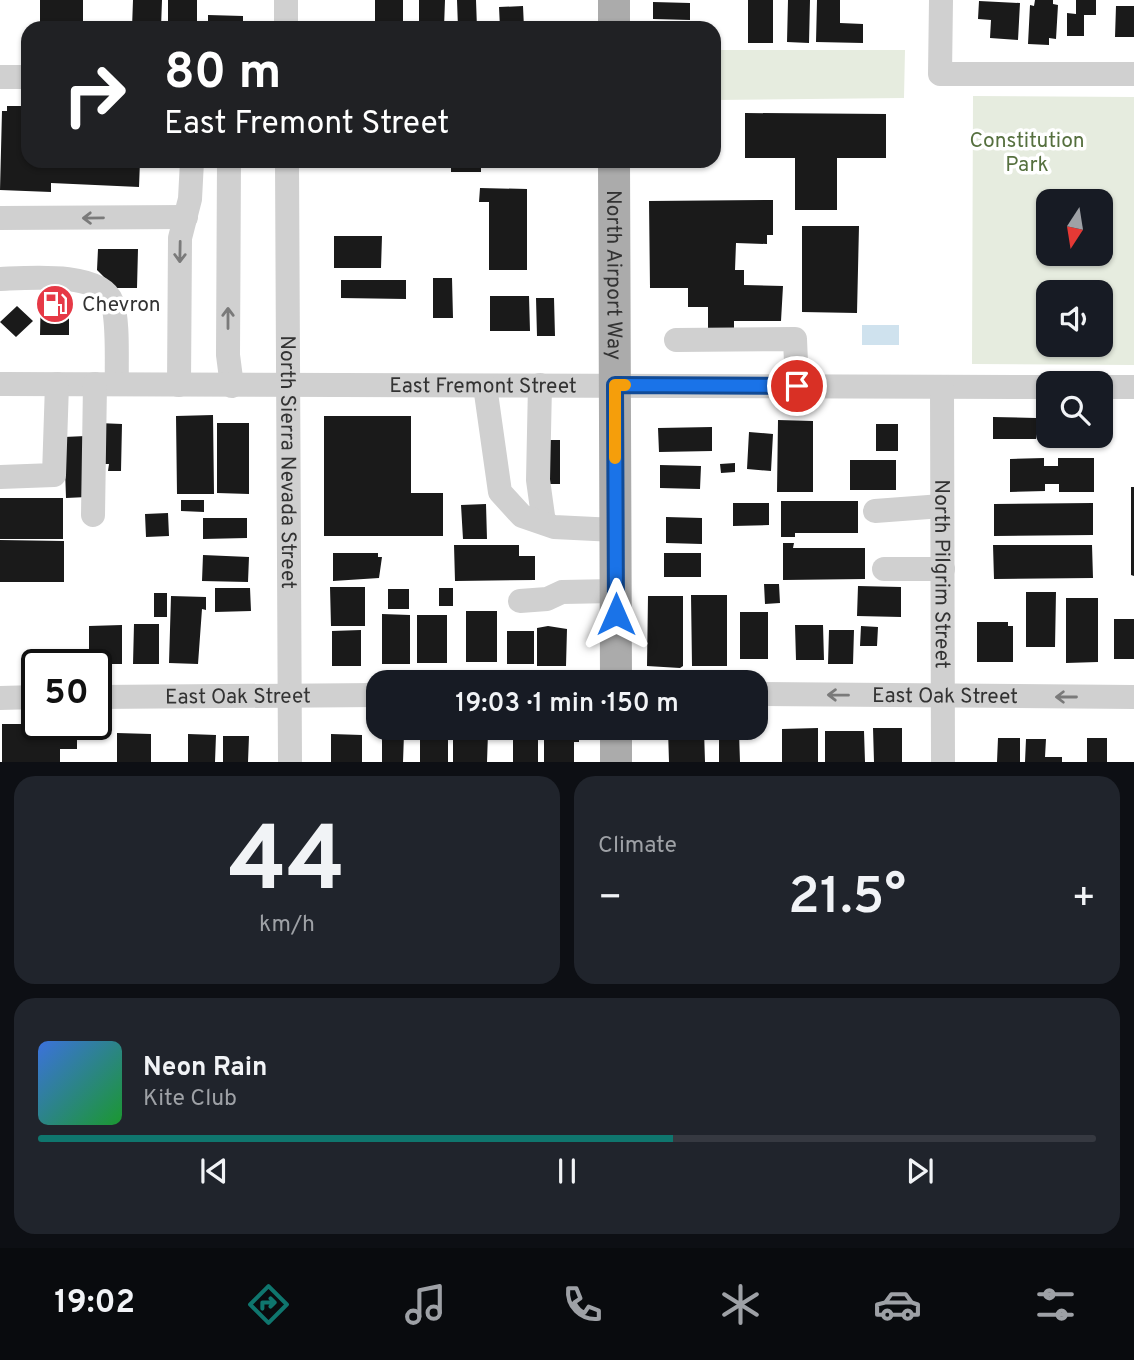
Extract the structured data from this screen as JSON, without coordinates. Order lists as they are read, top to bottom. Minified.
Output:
{"streets":{"main road":["North Airport Way"],"street":["East Fremont Street","North Sierra Nevada Street","North Pilgrim Street","East Oak Street"]},"crossings":[["North Airport Way","East Fremont Street"],["East Fremont Street","North Sierra Nevada Street"],["East Fremont Street","North Pilgrim Street"],["North Sierra Nevada Street","East Oak Street"],["North Pilgrim Street","East Oak Street"]],"parks":["Constitution Park"],"places":{"fuel station":["Chevron"]},"north":"bottom","page":{"turn":["80 m","East Fremont Street"],"limit":"50","trip":"19:03 · 1 min · 150 m","tile":[["44","km/h"],"Climate"],"heat":["−","21.5°","+"],"song":["Neon Rain","Kite Club"],"tabs":"19:02"}}
